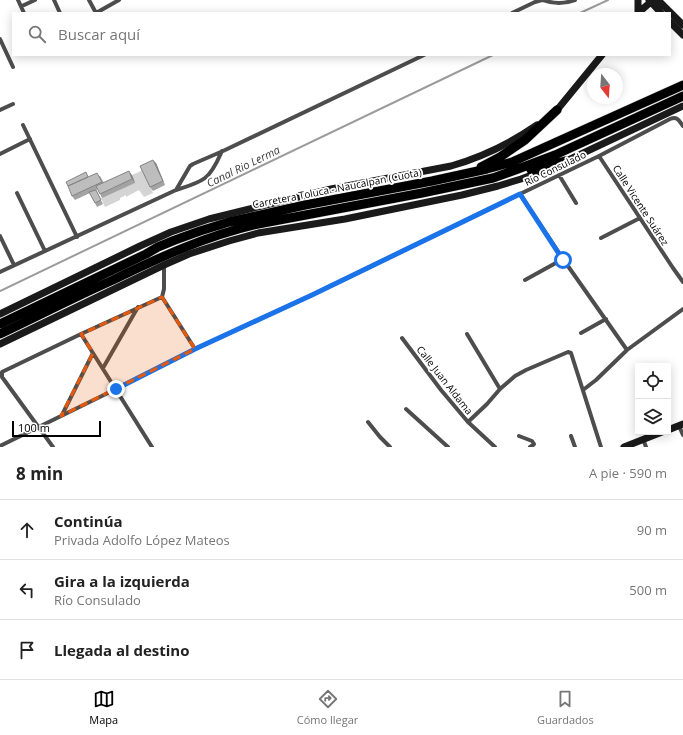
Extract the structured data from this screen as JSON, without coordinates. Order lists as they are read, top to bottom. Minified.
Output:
{"streets":{"highway":["Carretera Toluca - Naucalpan (Cuota)"],"street":["Río Consulado","Calle Vicente Suárez","Calle Juan Aldama"]},"crossings":[["Río Consulado","Calle Vicente Suárez"]],"water":["Canal Rio Lerma"],"scale_bar":"100 m","north":"bottom","page":{"search":"Buscar aquí","scale":"100 m","heading":["8 min","A pie · 590 m"],"list":[["Continúa","Privada Adolfo López Mateos","90 m"],["Gira a la izquierda","Río Consulado","500 m"],"Llegada al destino"],"nav":["Mapa","Cómo llegar","Guardados"]}}
